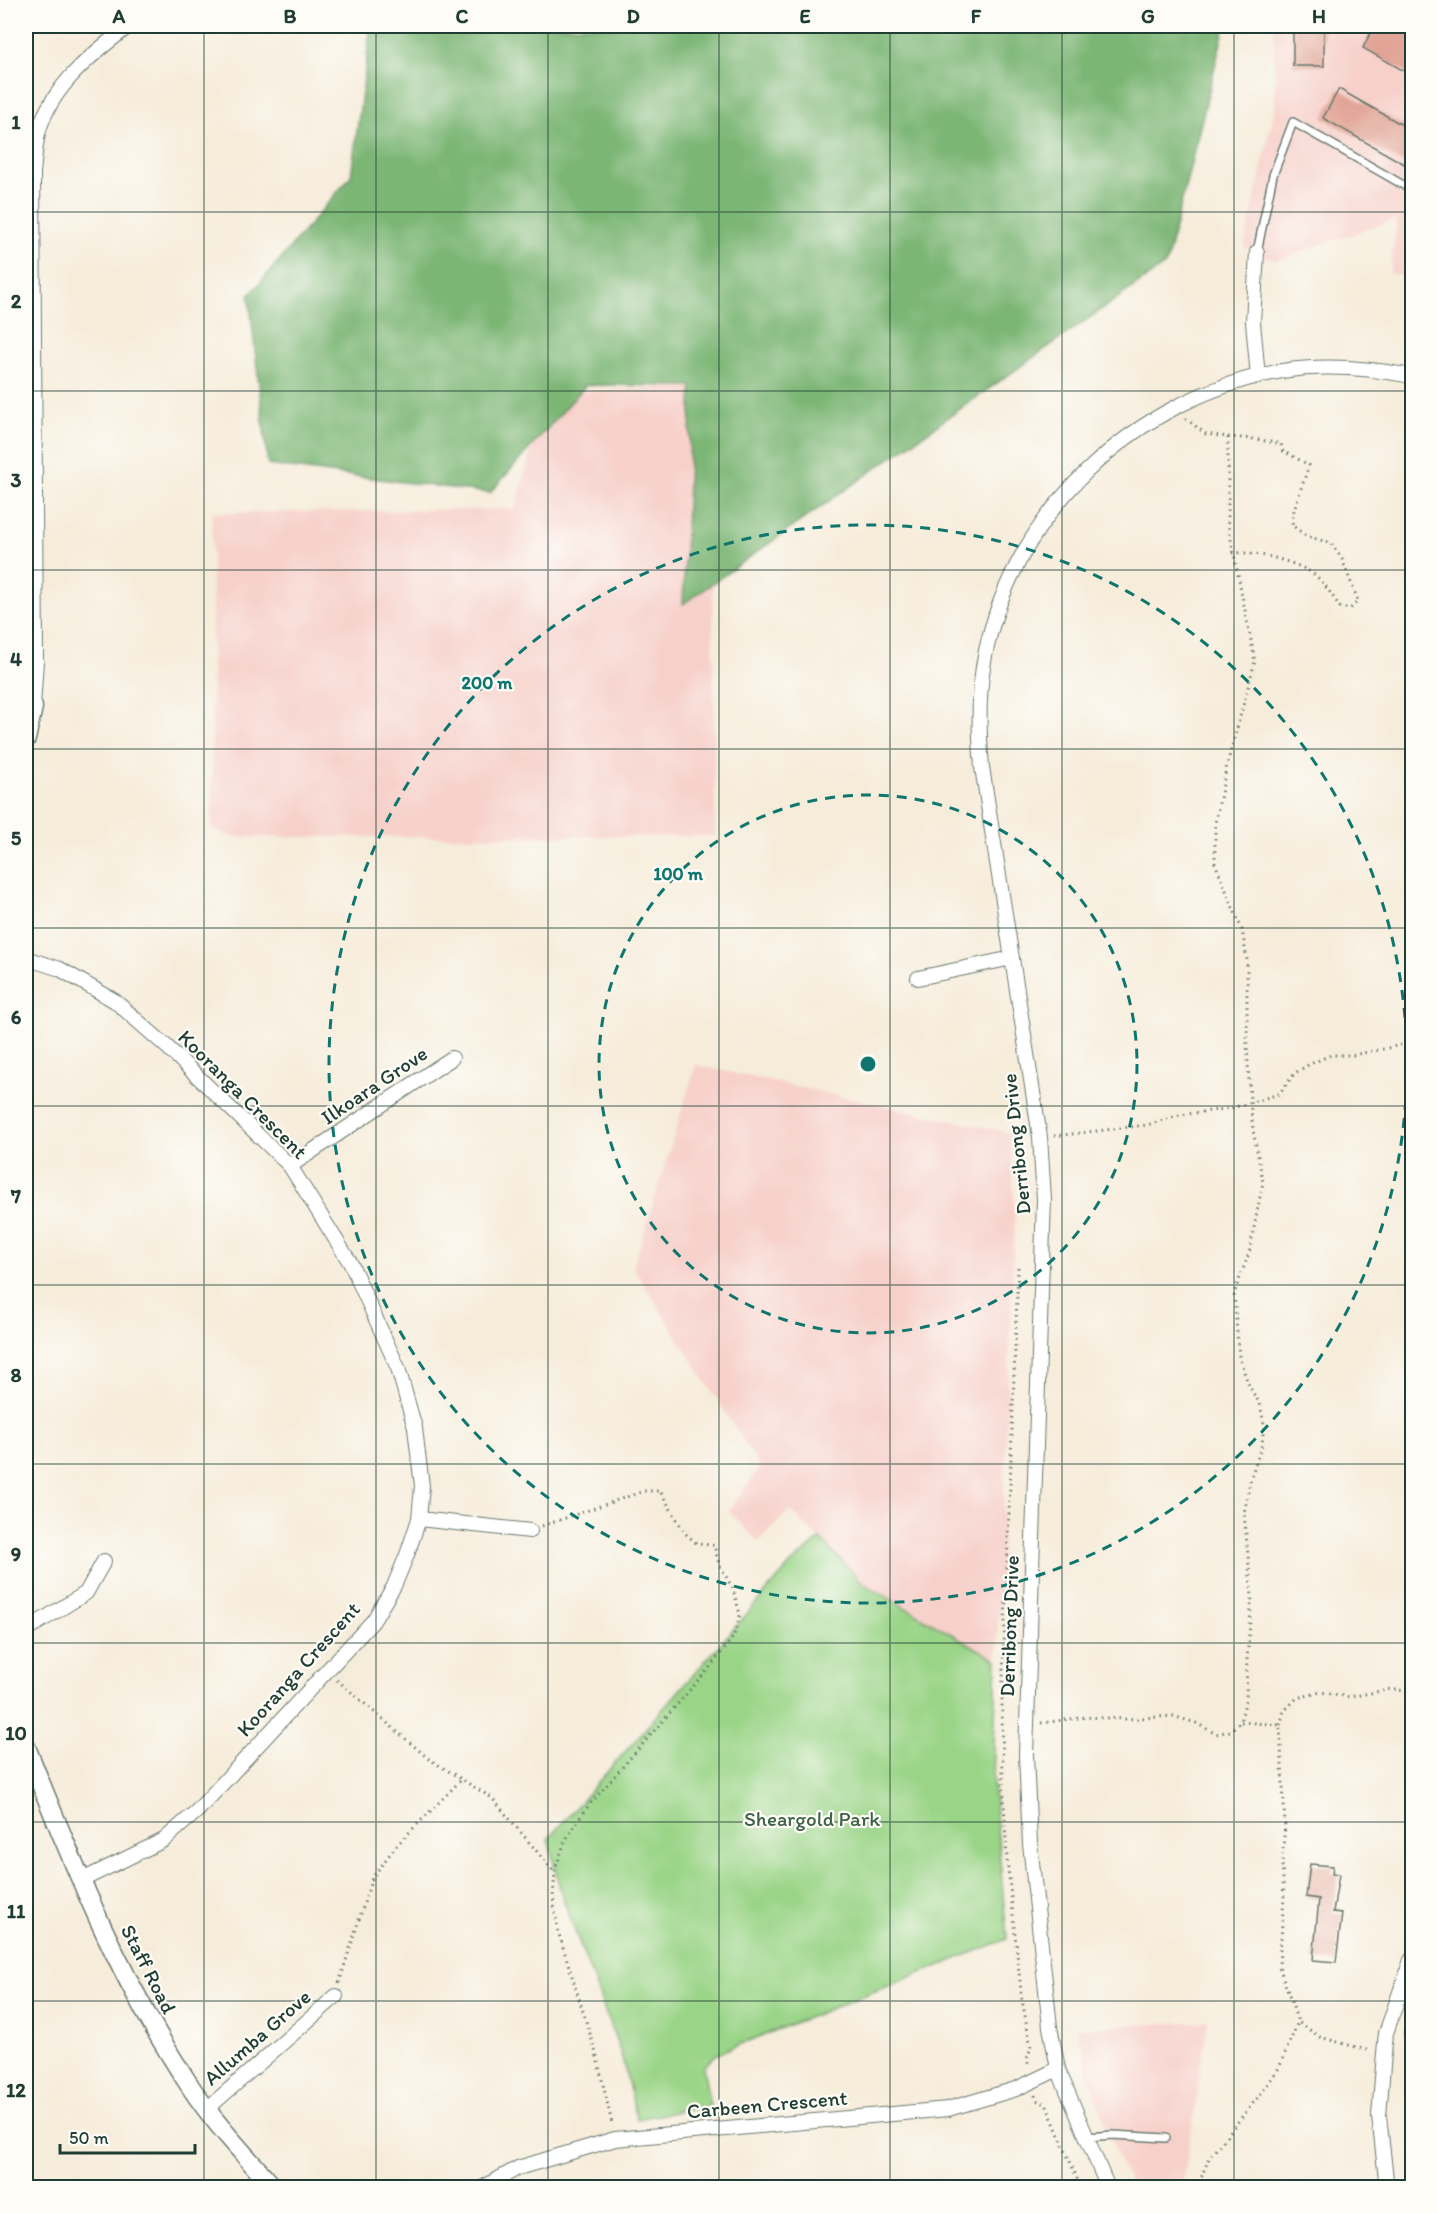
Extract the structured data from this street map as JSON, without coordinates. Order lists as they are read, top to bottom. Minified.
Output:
{"streets":{"street":["Ilkoara Grove","Kooranga Crescent","Derribong Drive","Staff Road","Allumba Grove","Carbeen Crescent"]},"crossings":[["Ilkoara Grove","Kooranga Crescent"],["Kooranga Crescent","Staff Road"],["Derribong Drive","Carbeen Crescent"],["Staff Road","Allumba Grove"]],"parks":["Sheargold Park"],"scale_bar":"50 m","grid":{"columns":["A","B","C","D","E","F","G","H"],"rows":["1","2","3","4","5","6","7","8","9","10","11","12"]},"rings":["200 m","100 m"]}
